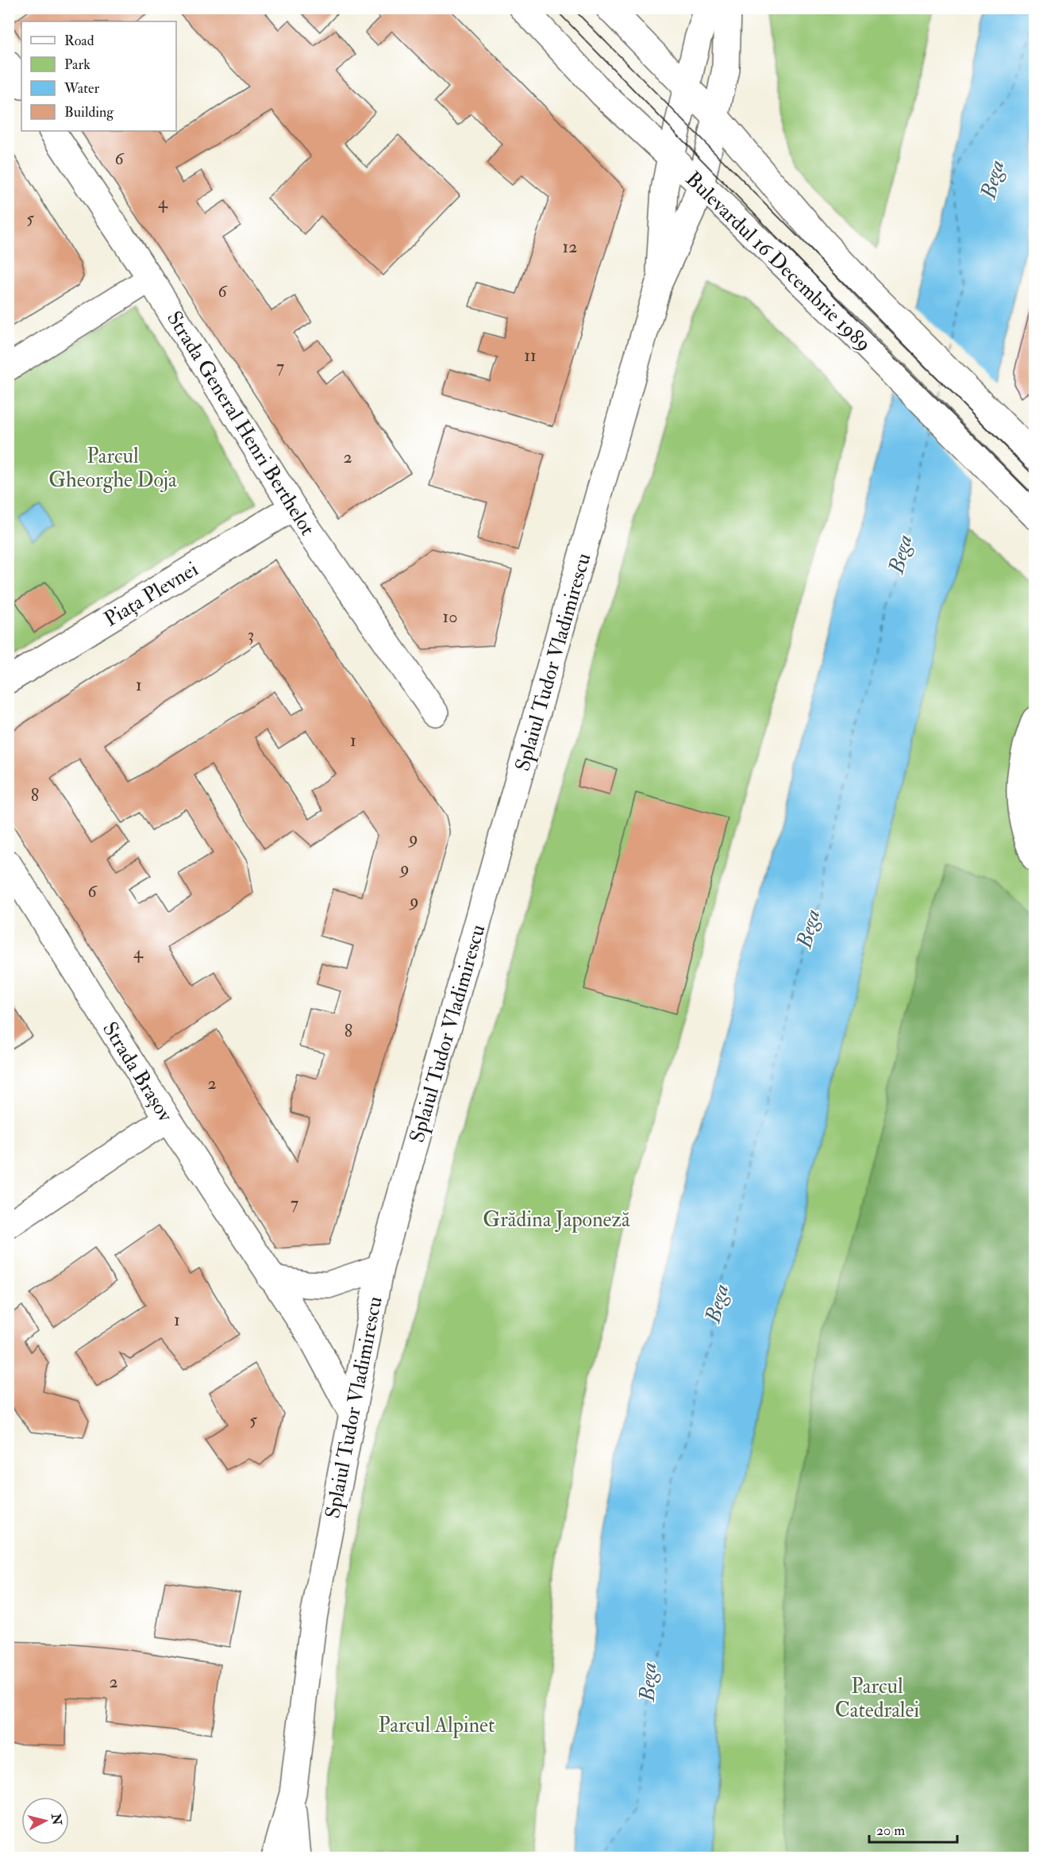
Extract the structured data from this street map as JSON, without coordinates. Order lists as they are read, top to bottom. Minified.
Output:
{"streets":{"main road":["Bulevardul 16 Decembrie 1989","Strada General Henri Berthelot","Piața Plevnei","Splaiul Tudor Vladimirescu","Strada Brașov"]},"crossings":[["Bulevardul 16 Decembrie 1989","Splaiul Tudor Vladimirescu"],["Strada General Henri Berthelot","Piața Plevnei"],["Splaiul Tudor Vladimirescu","Strada Brașov"]],"water":["Bega"],"parks":["Parcul Gheorghe Doja","Grădina Japoneză","Parcul Catedralei","Parcul Alpinet"],"house_numbers":["6","4","5","12","6","11","7","2","10","3","1","1","8","9","9","6","9","4","8","2","7","1","5","2"],"legend":["Road","Park","Water","Building"],"scale_bar":"20 m","north":"right"}
